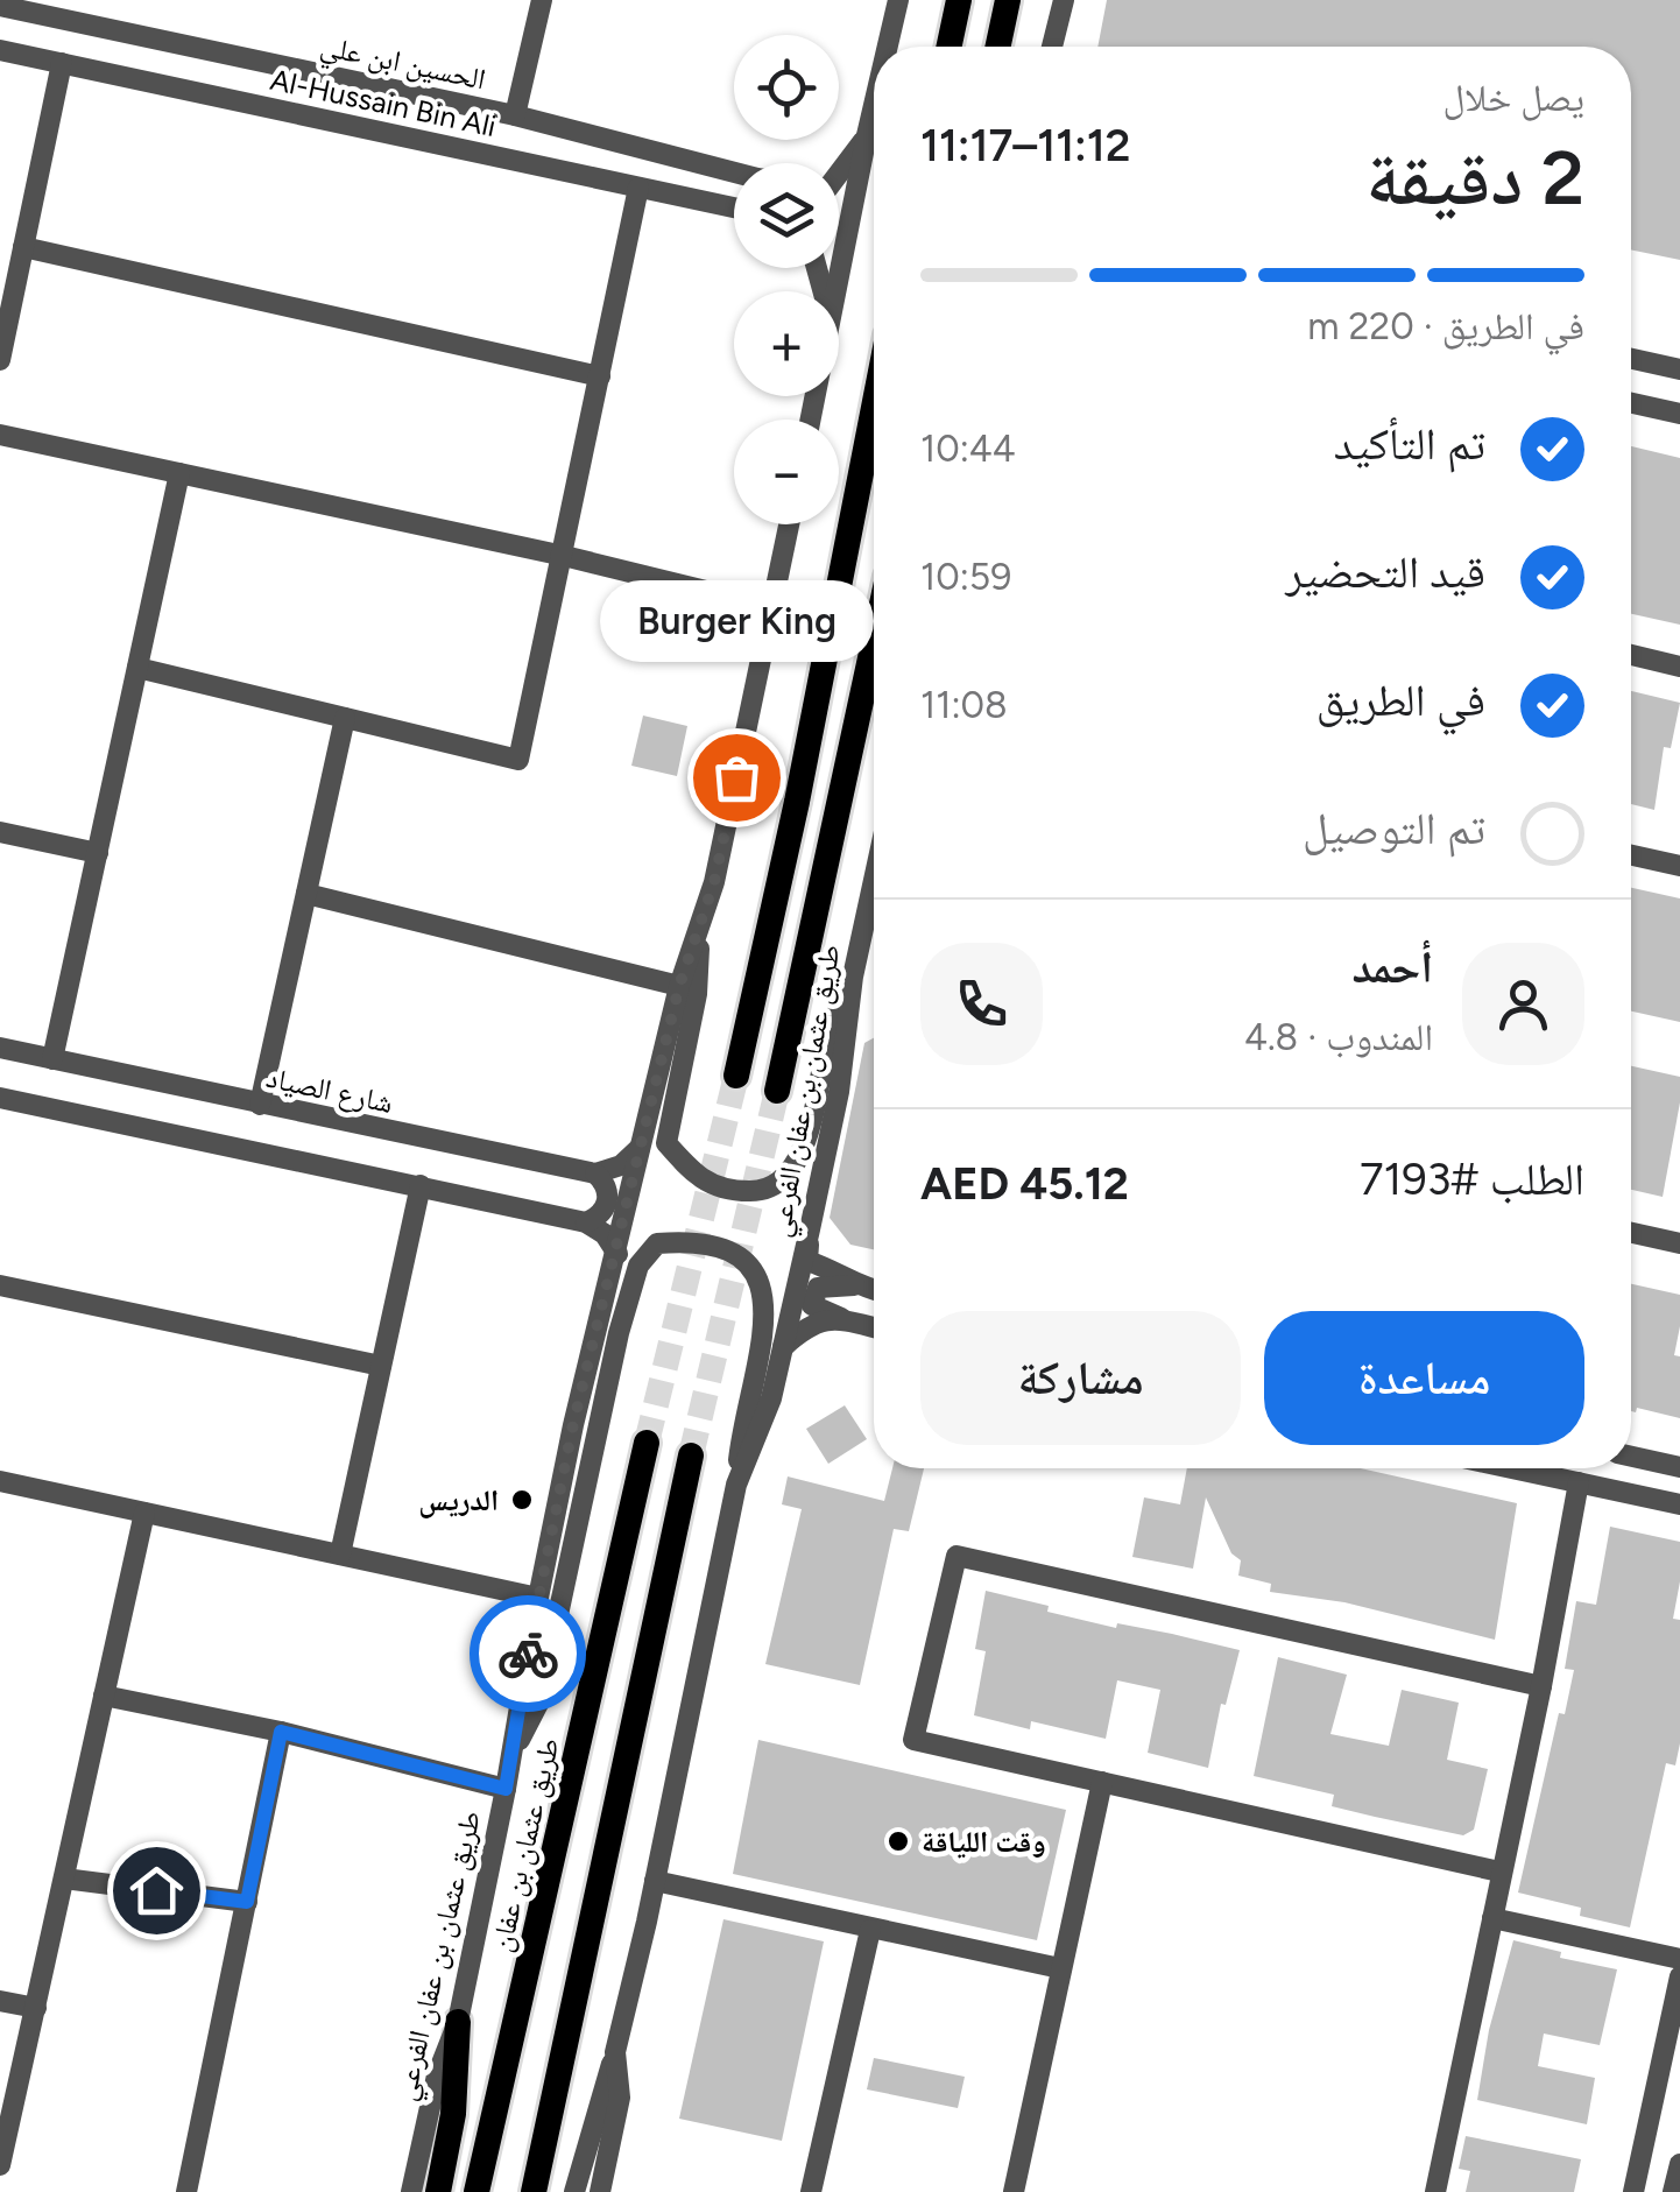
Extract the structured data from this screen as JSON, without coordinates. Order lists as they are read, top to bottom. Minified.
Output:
{"streets":{"main road":["طريق عثمان بن عفان"],"street":["الحسين ابن علي","Al-Hussain Bin Ali","شارع الصياد","طريق عثمان بن عفان الفرعي"]},"places":["Burger King","الدريس","وقت اللياقة"],"page":{"map_buttons":["+","−"],"heading":["2 دقيقة","يصل خلال","11:12–11:17"],"panel":["أحمد","المندوب · 4.8","الطلب #7193","AED 45.12"],"bar":"في الطريق · 220 m","list":[["تم التأكيد","10:44"],["قيد التحضير","10:59"],["في الطريق","11:08"],"تم التوصيل"],"bubble":"Burger King","buttons":["مساعدة","مشاركة"]}}
